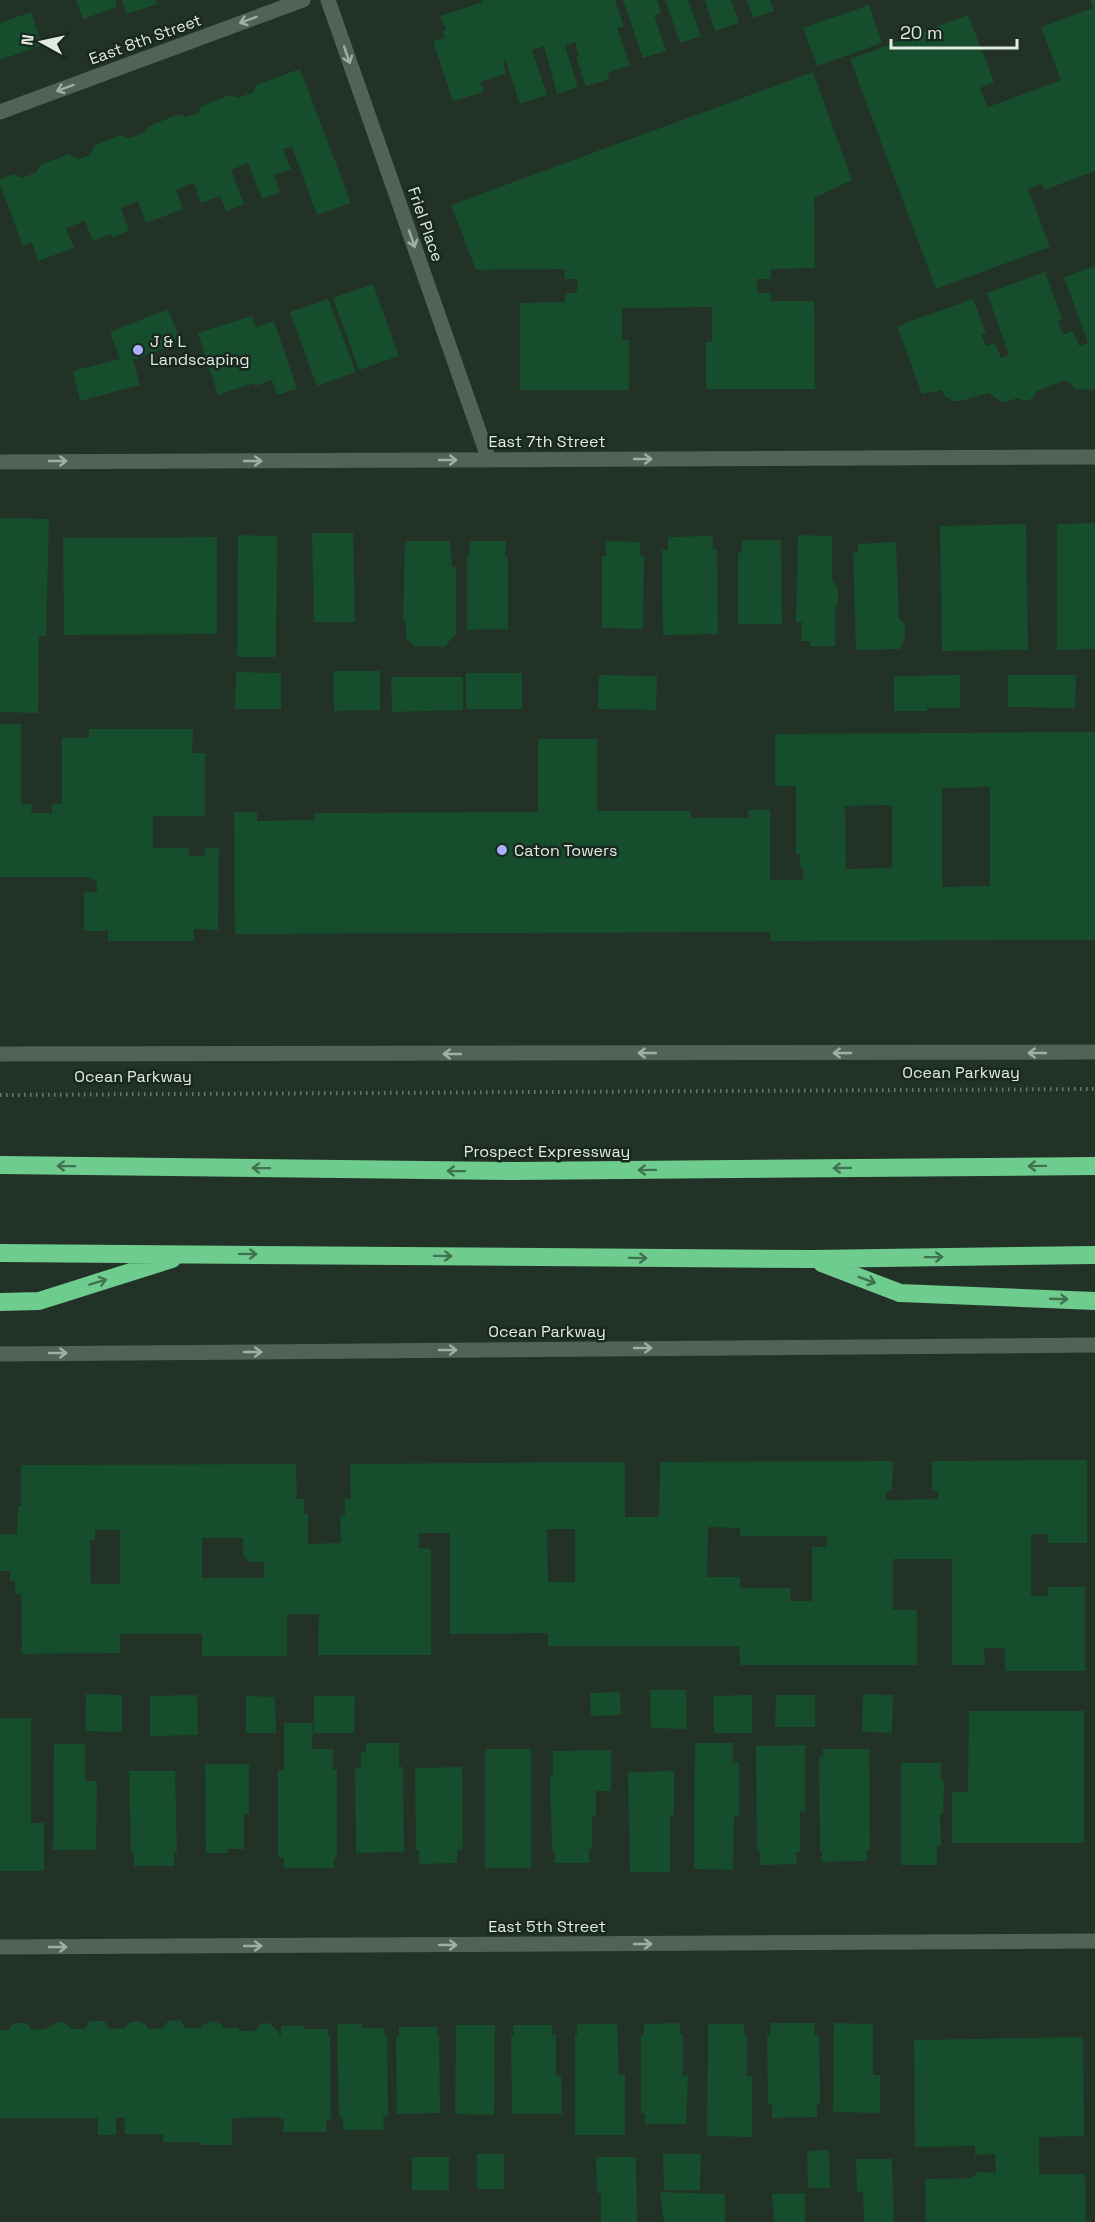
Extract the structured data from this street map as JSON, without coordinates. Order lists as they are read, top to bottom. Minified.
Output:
{"streets":{"highway":["Prospect Expressway"],"street":["East 8th Street","Friel Place","East 7th Street","Ocean Parkway","East 5th Street"]},"crossings":[["Friel Place","East 7th Street"]],"one_way":["East 8th Street","Friel Place","East 7th Street","East 5th Street"],"places":["J & L Landscaping","Caton Towers"],"scale_bar":"20 m","north":"left"}
